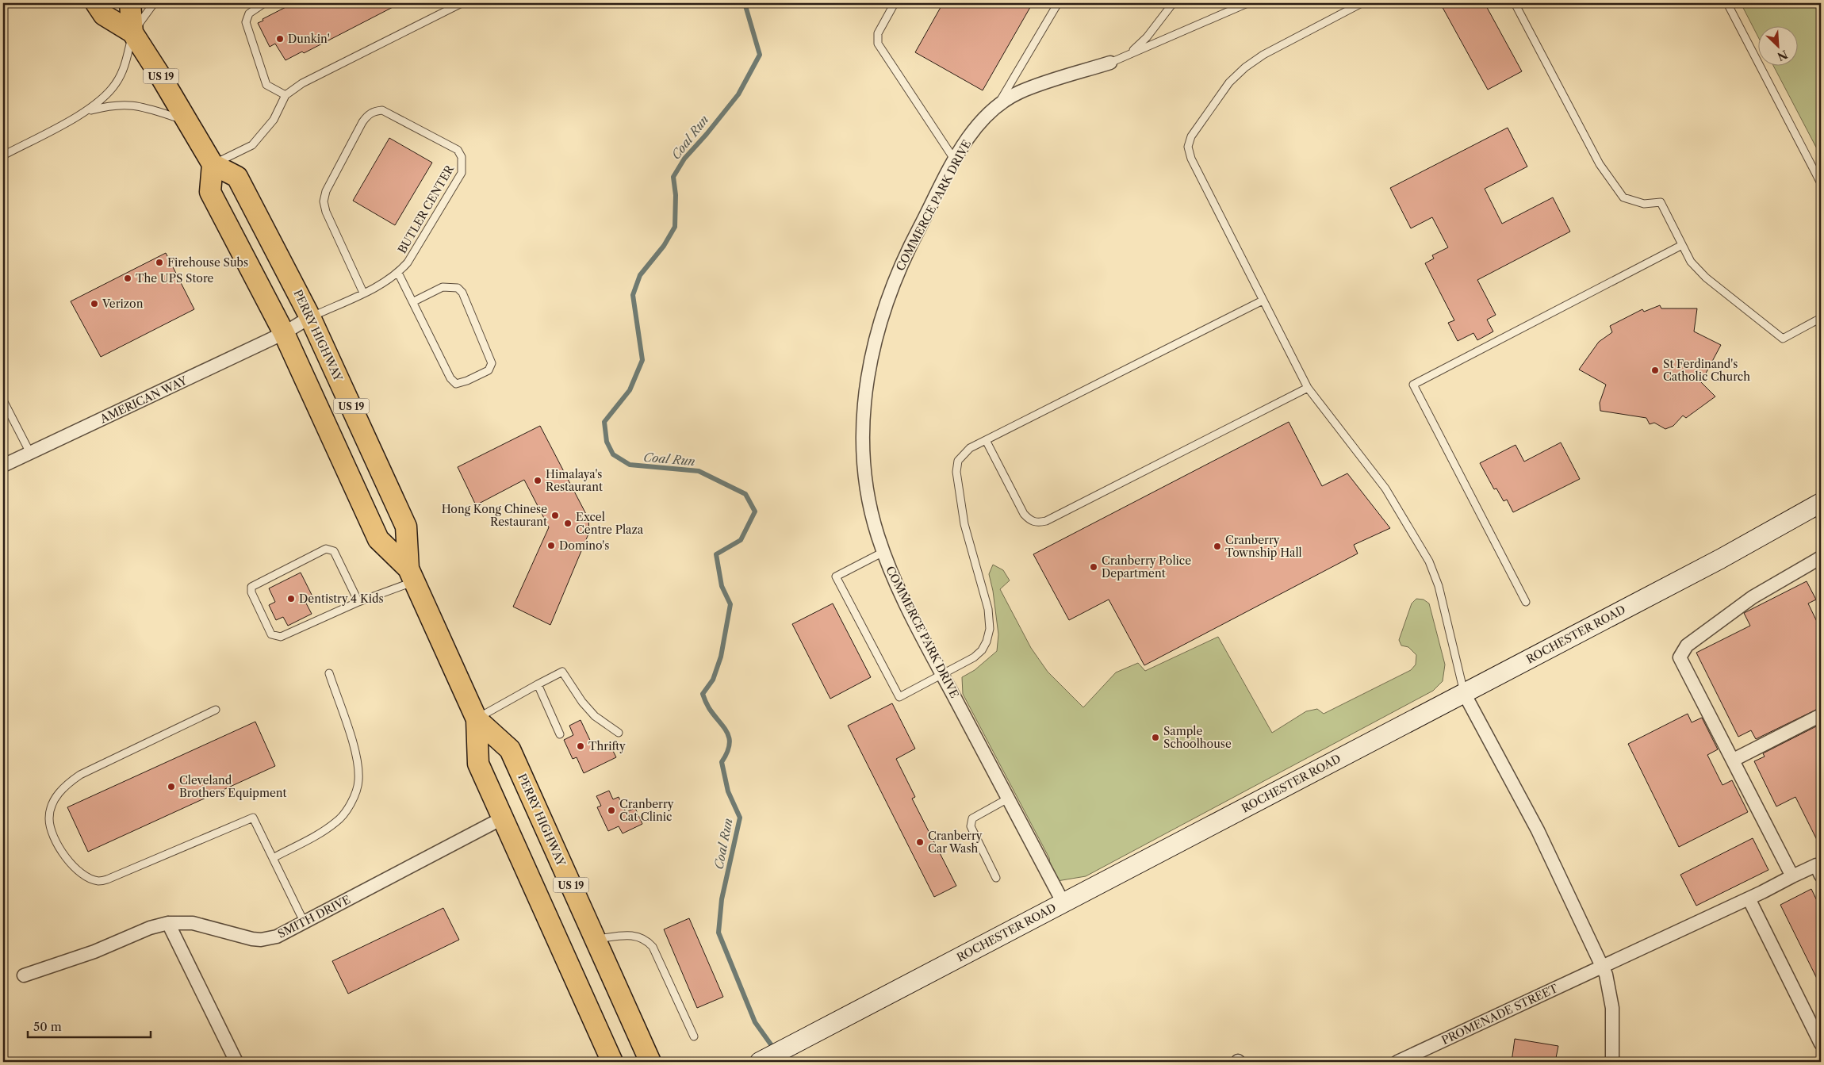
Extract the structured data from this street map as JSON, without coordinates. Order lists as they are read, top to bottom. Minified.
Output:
{"streets":{"main road":["US 19","PERRY HIGHWAY"],"street":["COMMERCE PARK DRIVE","AMERICAN WAY","ROCHESTER ROAD","SMITH DRIVE","PROMENADE STREET"],"lane":["BUTLER CENTER"]},"crossings":[["US 19","PERRY HIGHWAY"],["COMMERCE PARK DRIVE","ROCHESTER ROAD"],["BUTLER CENTER","PERRY HIGHWAY"],["BUTLER CENTER","AMERICAN WAY"],["PERRY HIGHWAY","AMERICAN WAY"],["PERRY HIGHWAY","SMITH DRIVE"]],"water":["Coal Run"],"places":["Dunkin'","Firehouse Subs","The UPS Store","Verizon","St Ferdinand's Catholic Church","Himalaya's Restaurant","Hong Kong Chinese Restaurant","Excel Centre Plaza","Domino's","Cranberry Township Hall","Cranberry Police Department","Dentistry 4 Kids","Sample Schoolhouse","Thrifty","Cleveland Brothers Equipment","Cranberry Cat Clinic","Cranberry Car Wash"],"scale_bar":"50 m","north":"bottom right"}
